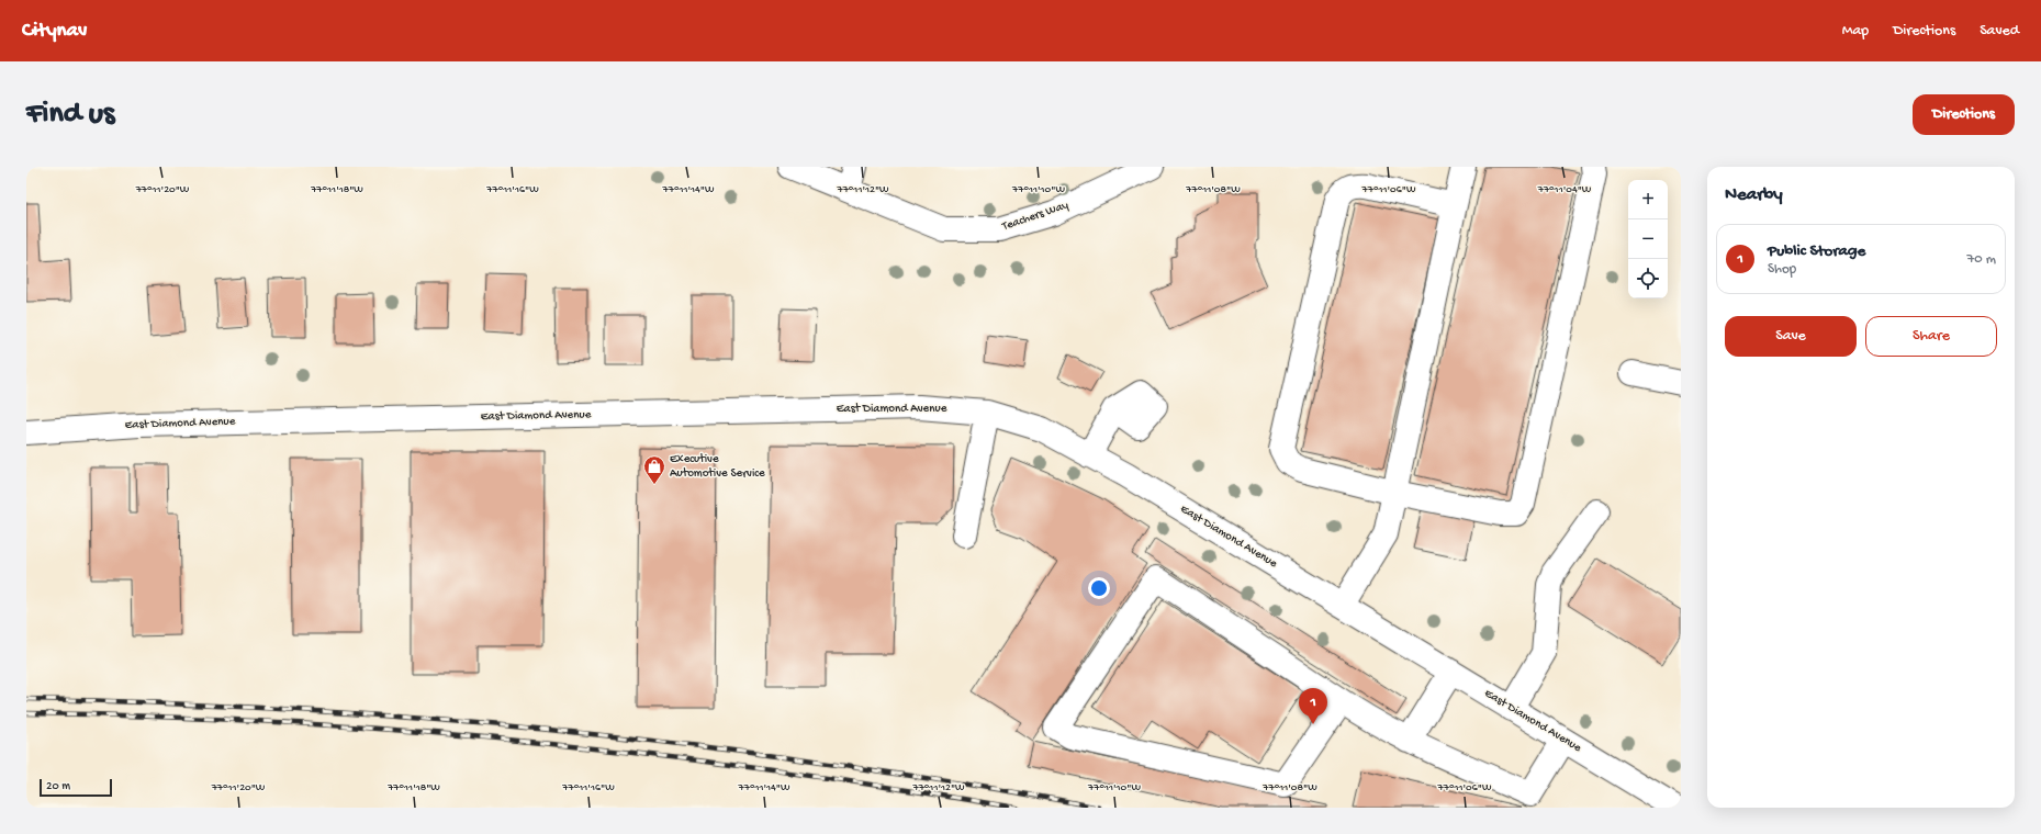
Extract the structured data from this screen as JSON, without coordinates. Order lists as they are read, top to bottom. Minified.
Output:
{"streets":{"street":["Teachers Way","East Diamond Avenue"]},"places":{"shop":["Executive Automotive Service"]},"scale_bar":"20 m","page":{"header":"Citynav","nav":["Map","Directions","Saved"],"buttons":["Directions",["Save","Share"]],"title":"Find us","heading":"Nearby","map_buttons":["+","−"],"list":[{"mark":"1","name":"Public Storage","note":"Shop","value":"70 m"}],"pins":"1","scale":"20 m"},"coordinates":["77°11'20\"W","77°11'18\"W","77°11'16\"W","77°11'14\"W","77°11'12\"W","77°11'10\"W","77°11'08\"W","77°11'06\"W","77°11'04\"W"]}
